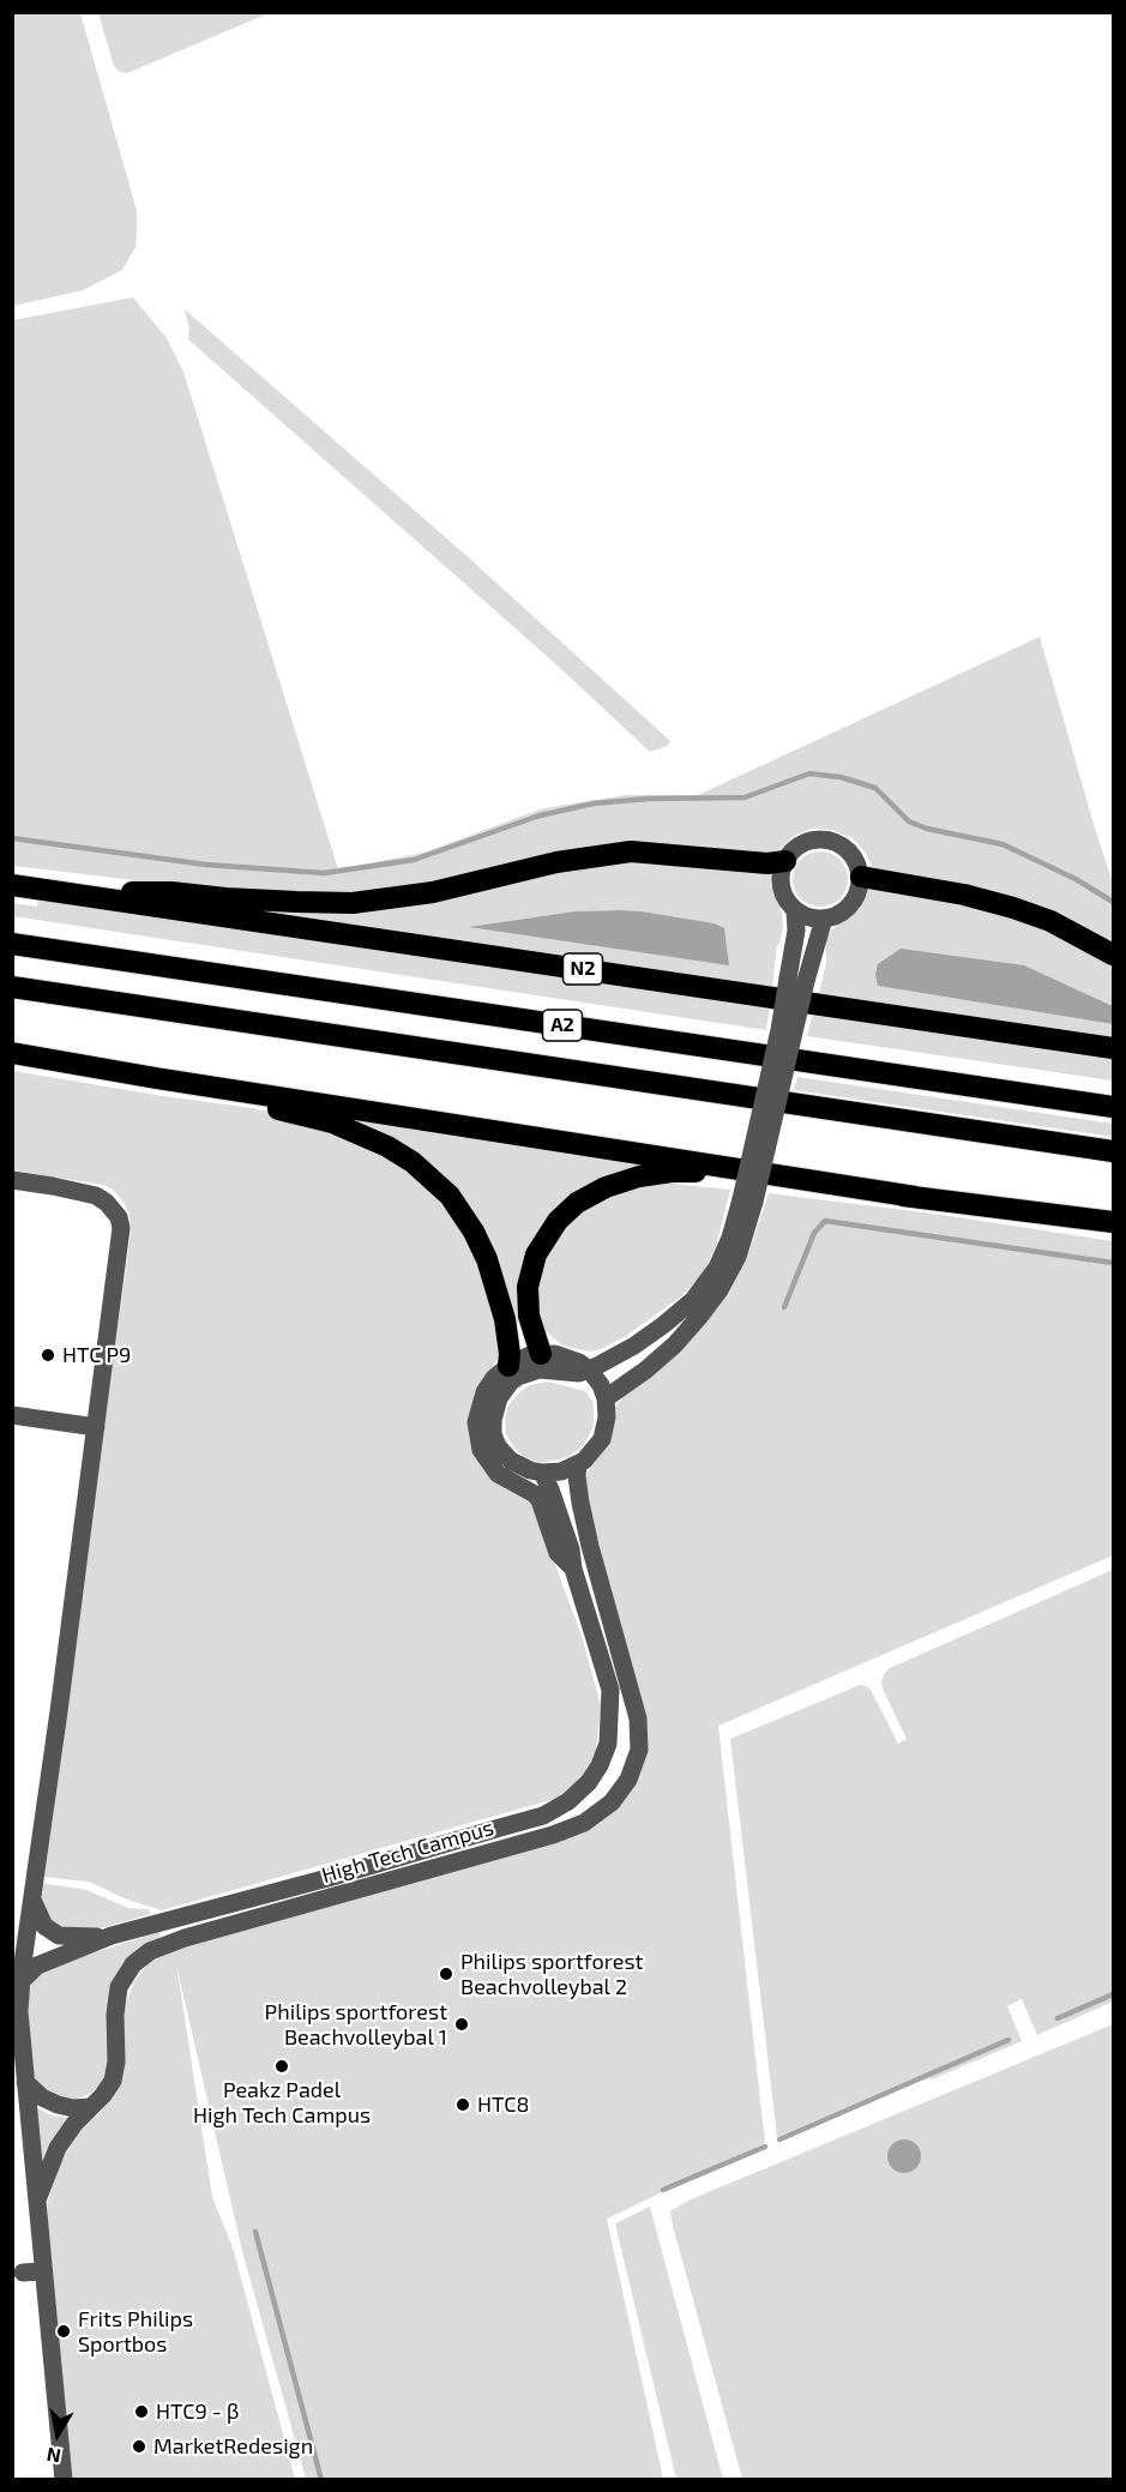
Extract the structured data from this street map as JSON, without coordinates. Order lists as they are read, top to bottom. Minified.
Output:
{"streets":{"highway":["N2","A2"],"street":["High Tech Campus"]},"places":["HTC P9","Philips sportforest Beachvolleybal 2","Philips sportforest Beachvolleybal 1","Peakz Padel High Tech Campus","HTC8","Frits Philips Sportbos","HTC9 - β","MarketRedesign"],"north":"bottom"}
